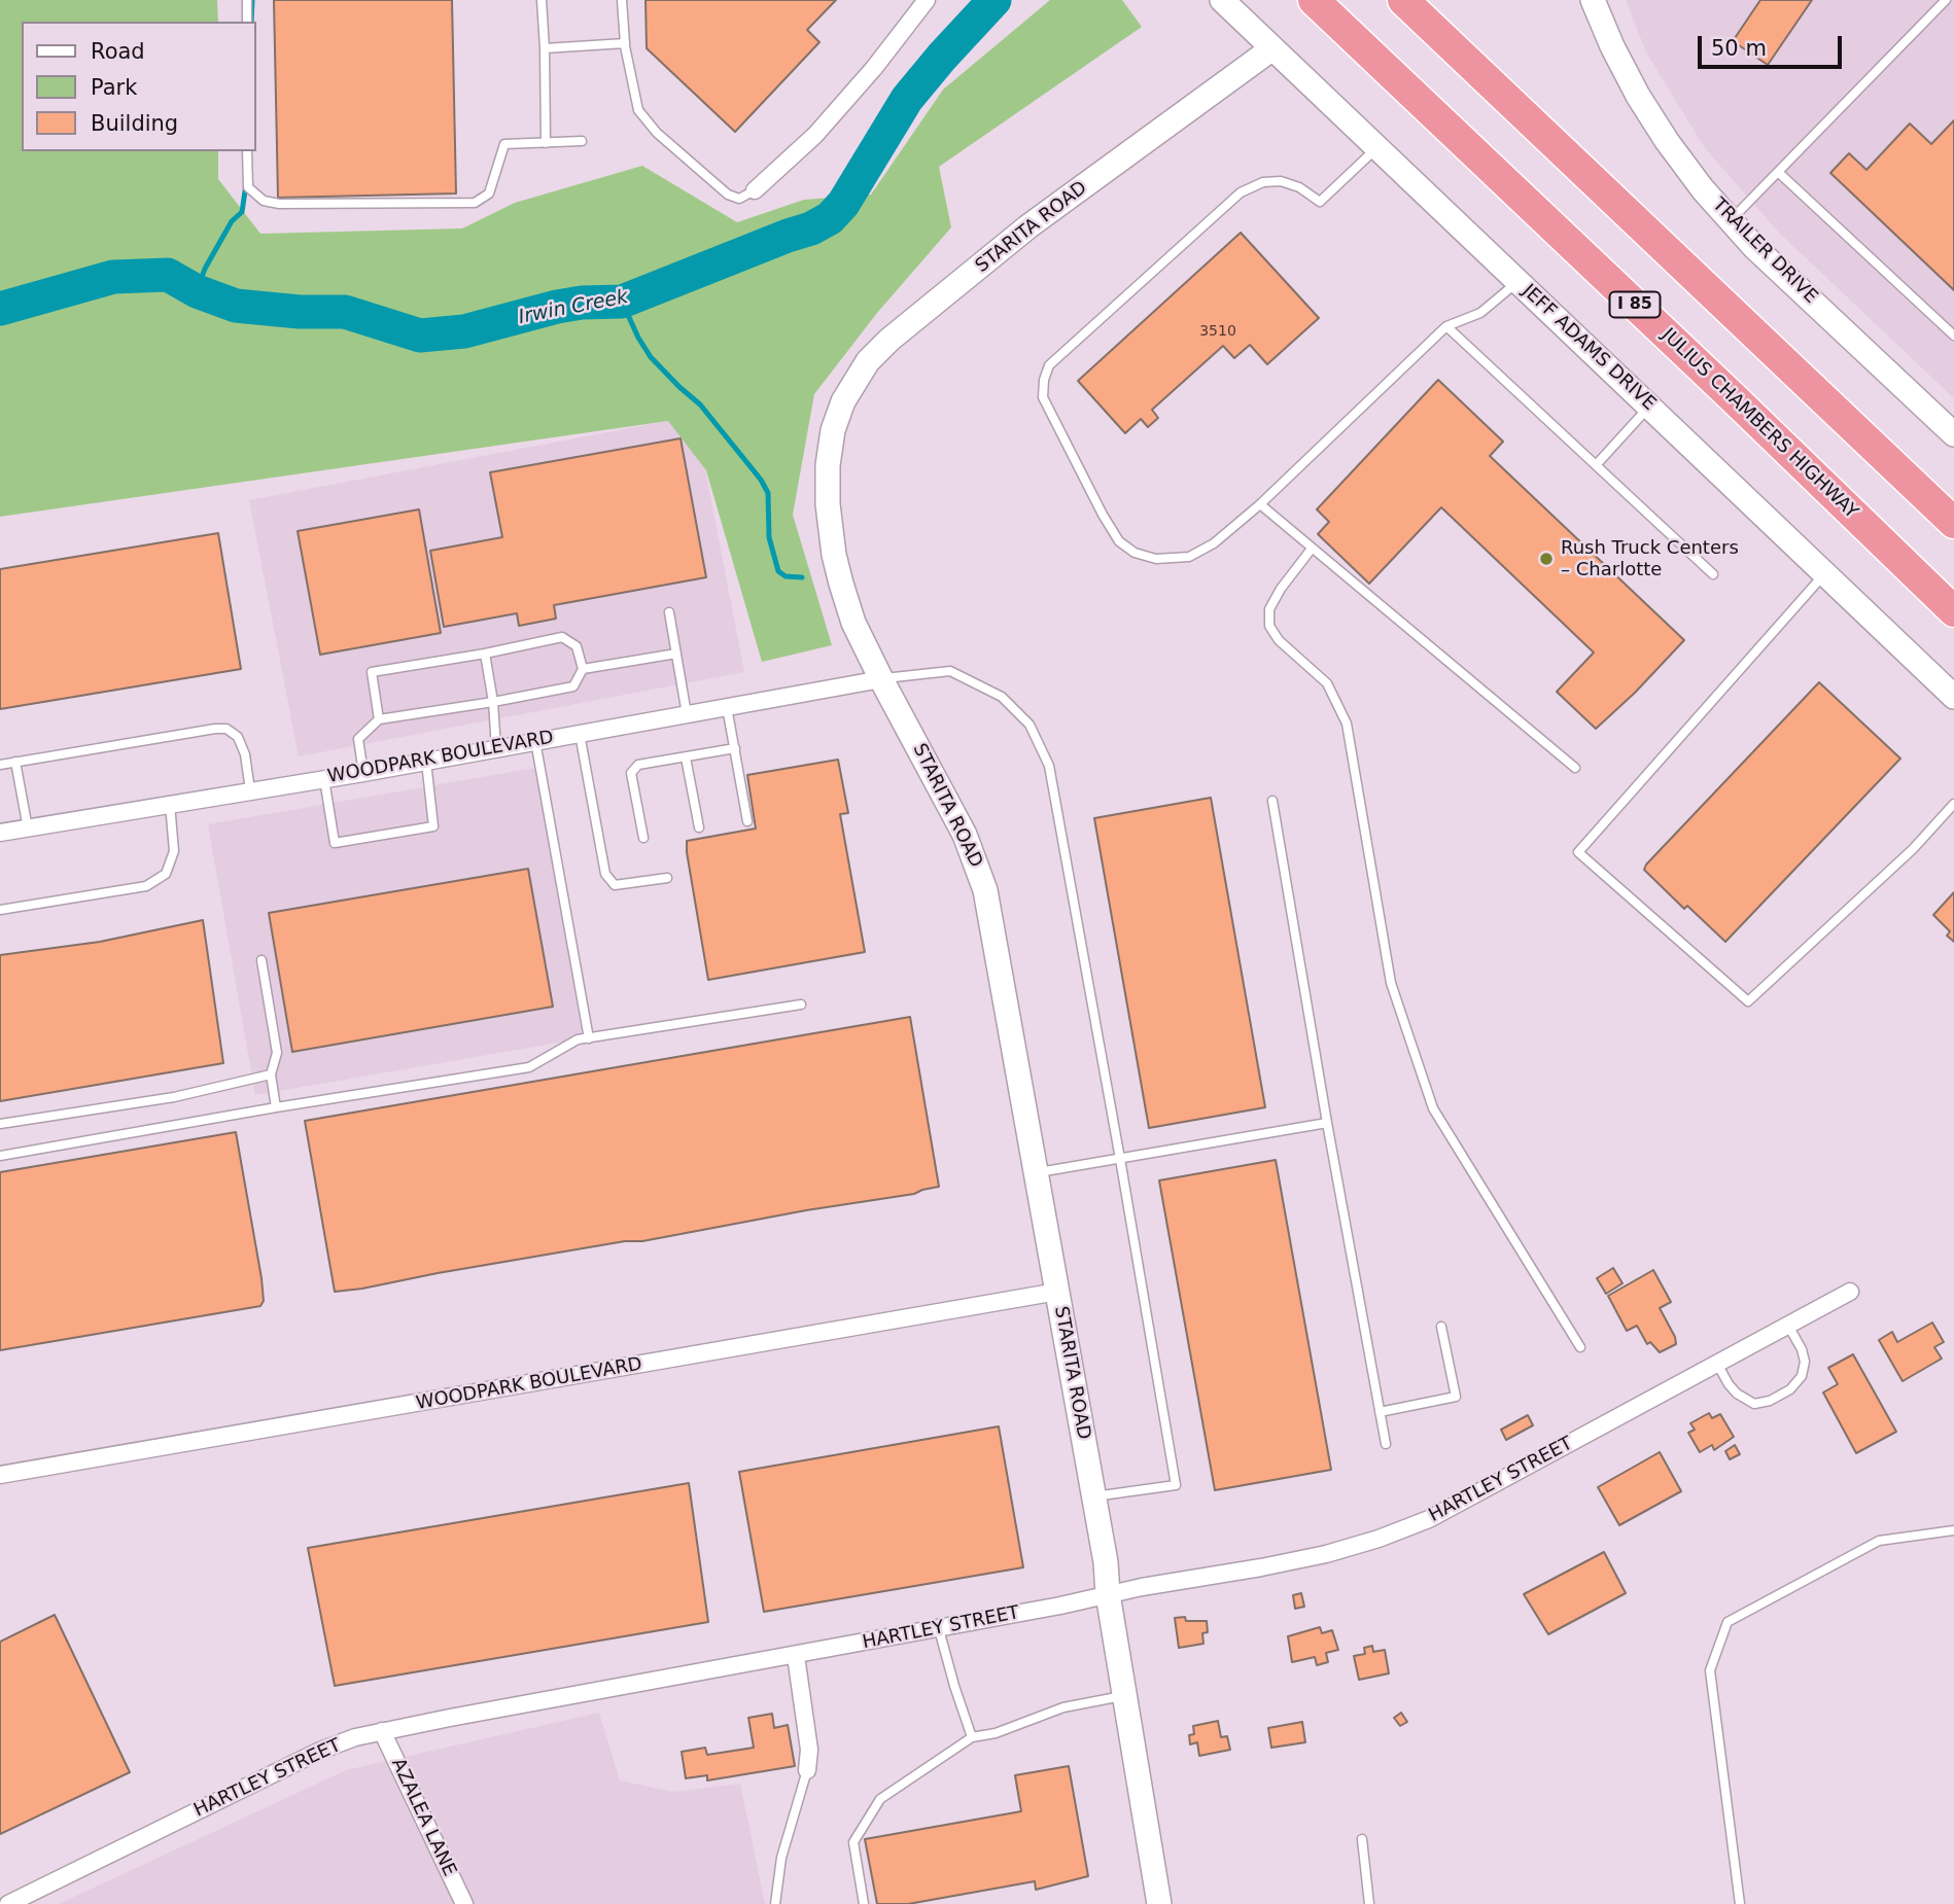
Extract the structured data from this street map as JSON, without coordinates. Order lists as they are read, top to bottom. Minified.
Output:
{"streets":{"highway":["I 85","JULIUS CHAMBERS HIGHWAY"],"street":["STARITA ROAD","TRAILER DRIVE","JEFF ADAMS DRIVE","WOODPARK BOULEVARD","HARTLEY STREET","AZALEA LANE"]},"crossings":[["STARITA ROAD","JEFF ADAMS DRIVE"],["STARITA ROAD","WOODPARK BOULEVARD"],["STARITA ROAD","HARTLEY STREET"],["HARTLEY STREET","AZALEA LANE"]],"water":["Irwin Creek"],"places":["Rush Truck Centers – Charlotte"],"house_numbers":["3510"],"legend":["Road","Park","Building"],"scale_bar":"50 m"}
